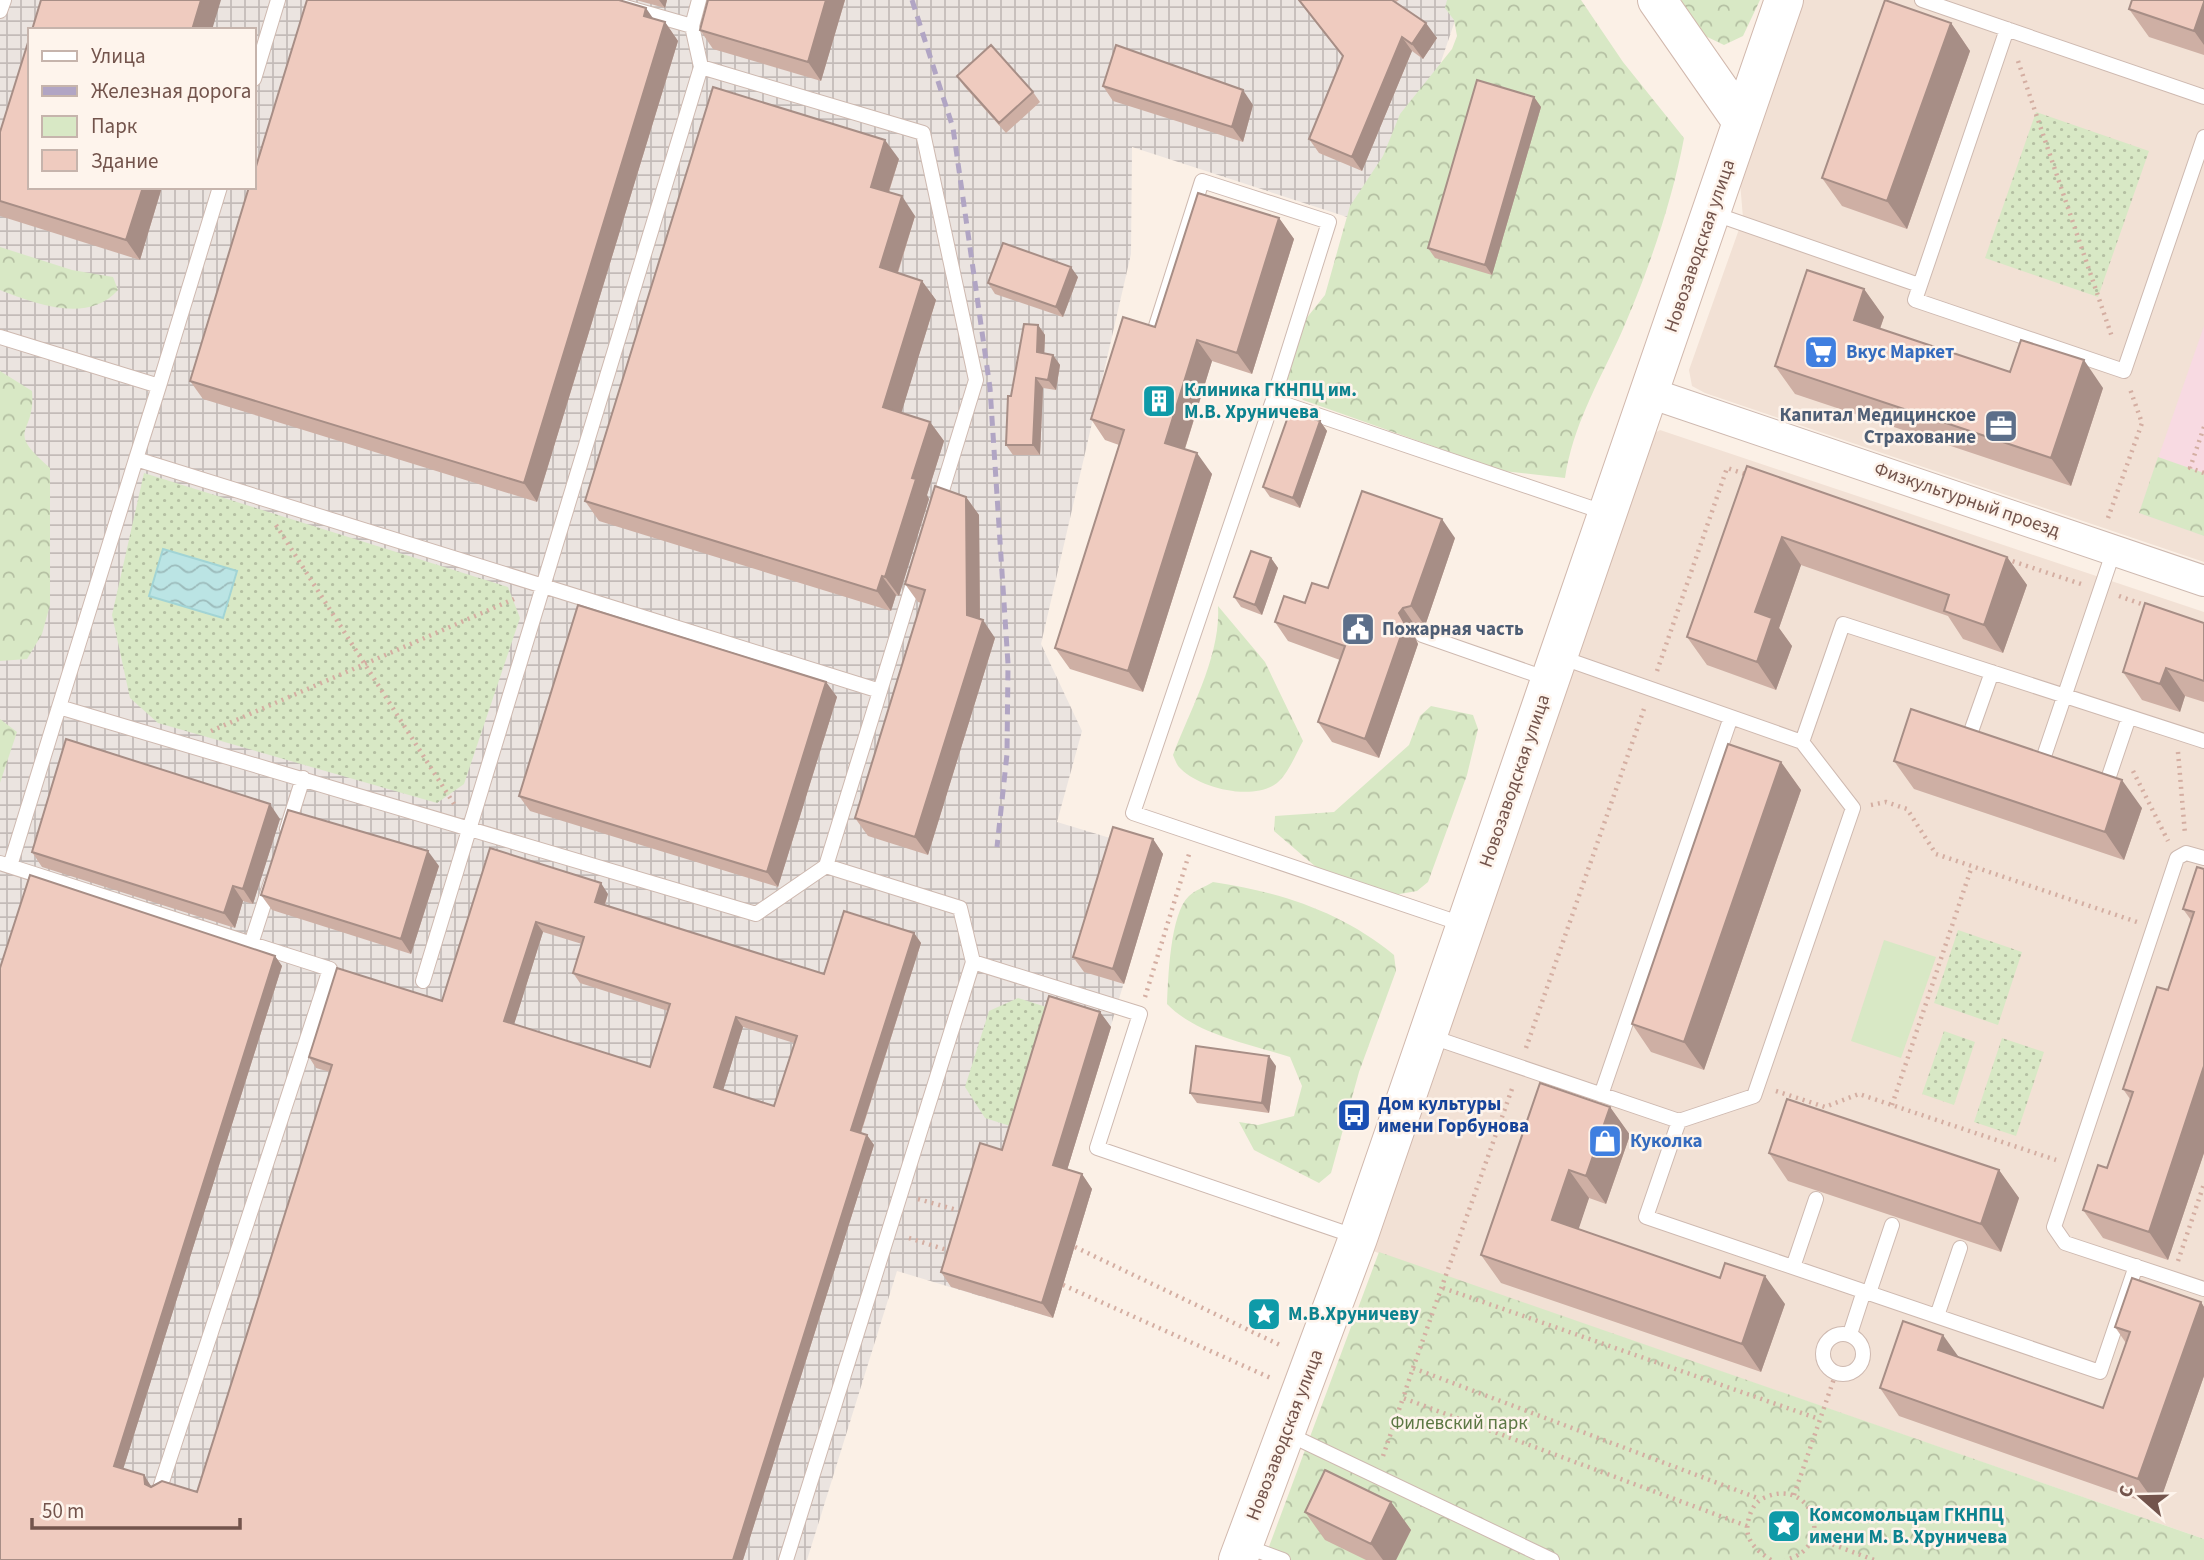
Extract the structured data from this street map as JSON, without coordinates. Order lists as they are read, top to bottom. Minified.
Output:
{"streets":{"street":["Новозаводская улица","Физкультурный проезд"]},"crossings":[["Новозаводская улица","Физкультурный проезд"]],"parks":["Филевский парк"],"places":{"supermarket":["Вкус Маркет"],"building":["Клиника ГКНПЦ им. М.В. Хруничева"],"office":["Капитал Медицинское Страхование"],"public building":["Пожарная часть"],"bus stop":["Дом культуры имени Горбунова"],"shop":["Куколка"],"place":["М.В.Хруничеву","Комсомольцам ГКНПЦ имени М. В. Хруничева"]},"legend":["Улица","Железная дорога","Парк","Здание"],"scale_bar":"50 m","north":"left"}
